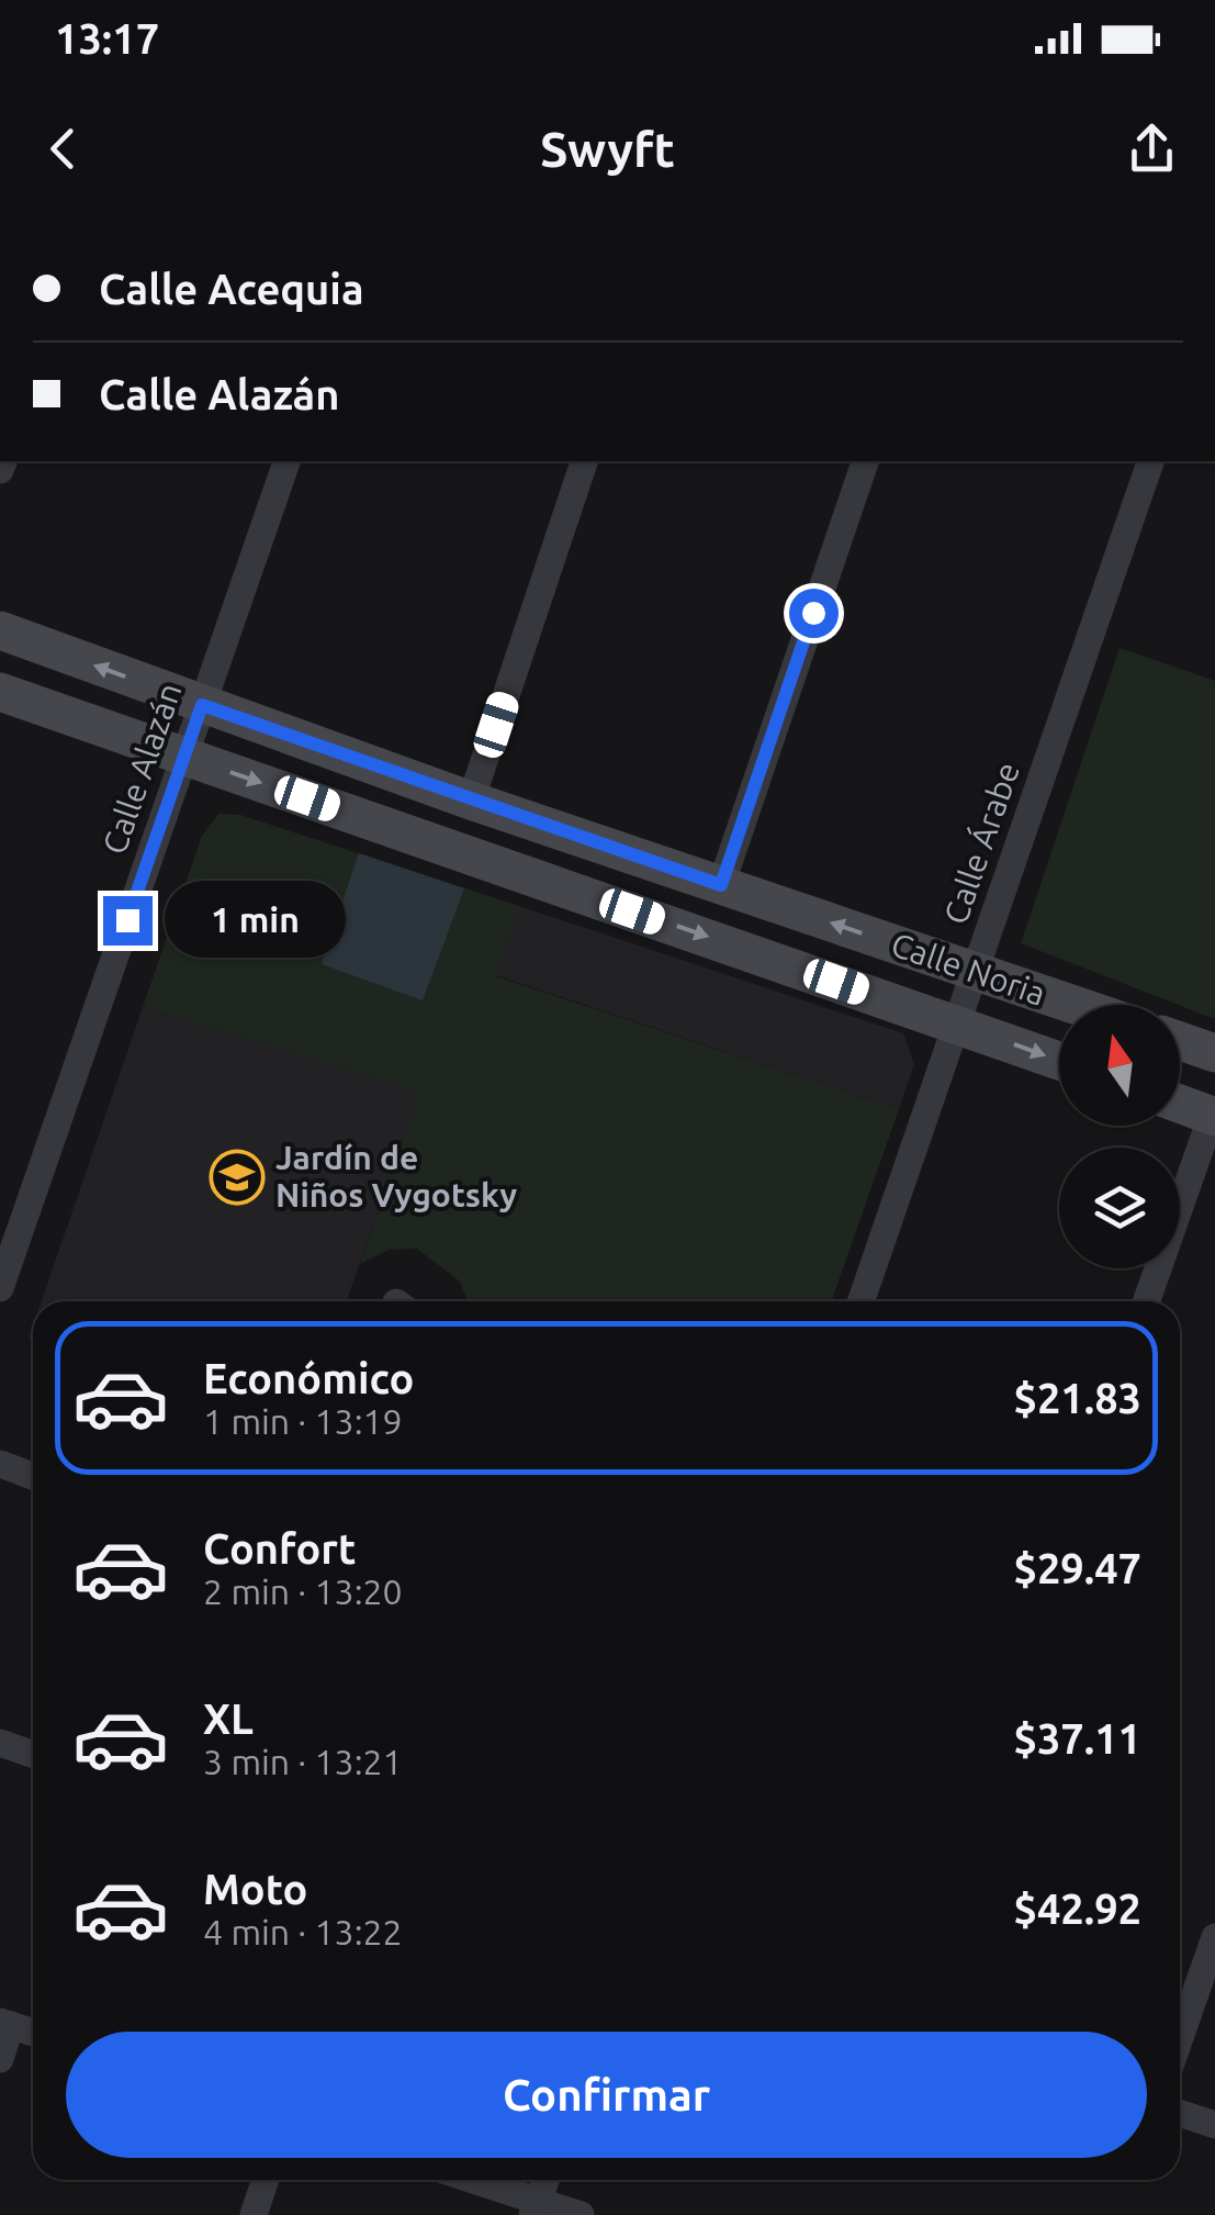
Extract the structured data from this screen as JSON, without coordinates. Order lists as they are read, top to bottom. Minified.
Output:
{"streets":{"street":["Calle Alazán","Calle Árabe","Calle Noria"]},"crossings":[["Calle Alazán","Calle Noria"],["Calle Árabe","Calle Noria"]],"places":{"school or university":["Jardín de Niños Vygotsky"]},"north":"top","page":{"status":"13:17","header":"Swyft","banner":["Calle Acequia","Calle Alazán"],"bubble":"1 min","list":[{"name":"Económico","note":"1 min · 13:19","value":"$21.83"},{"name":"Confort","note":"2 min · 13:20","value":"$29.47"},{"name":"XL","note":"3 min · 13:21","value":"$37.11"},{"name":"Moto","note":"4 min · 13:22","value":"$42.92"}],"buttons":"Confirmar"}}
